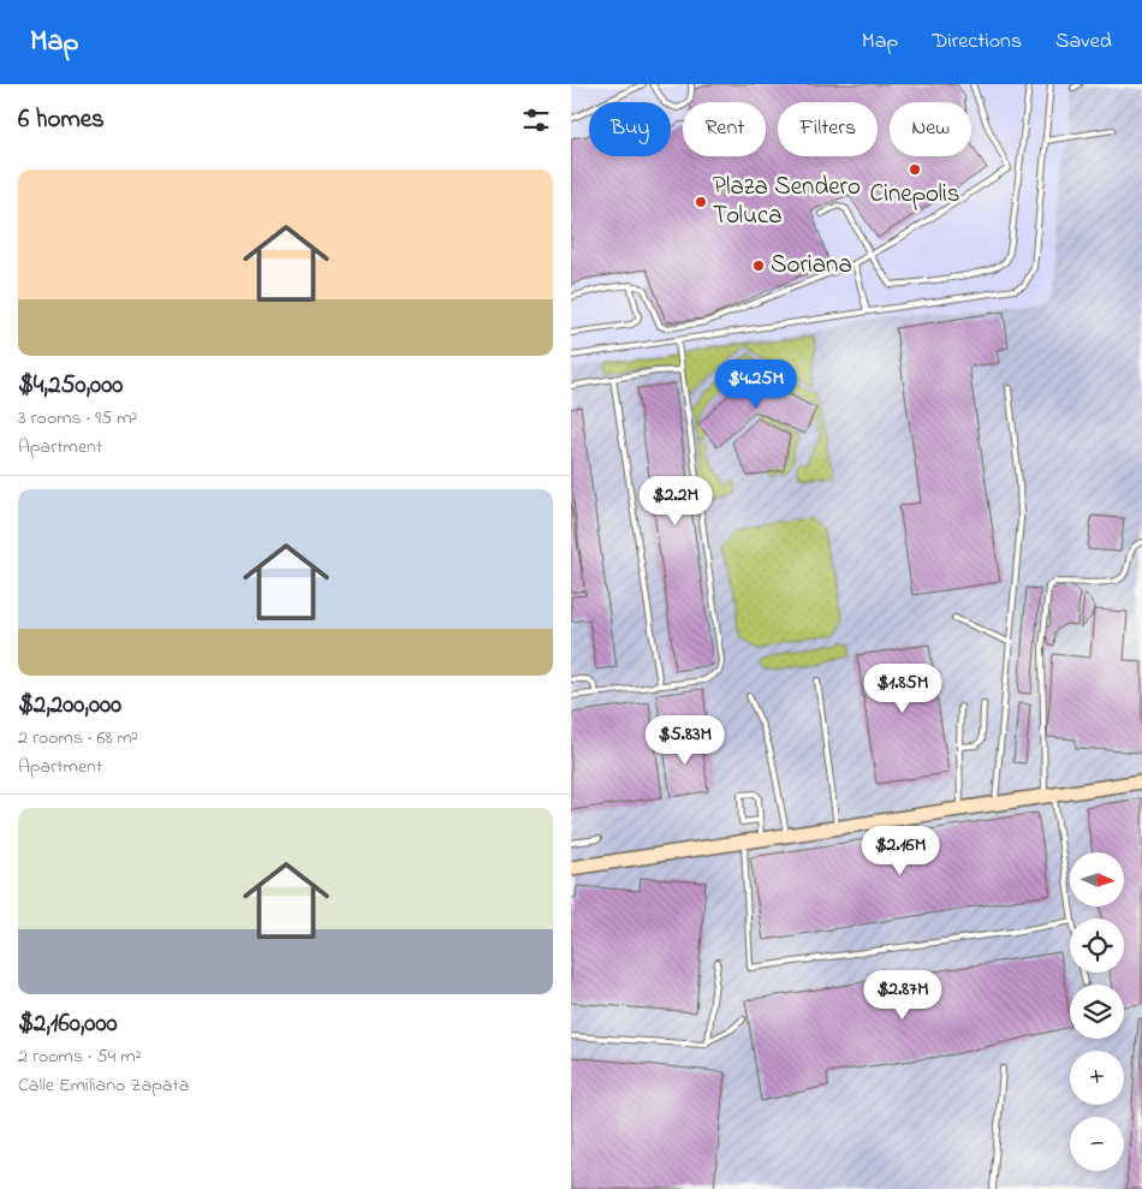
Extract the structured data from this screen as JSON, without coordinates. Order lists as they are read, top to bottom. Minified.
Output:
{"places":["Cinepolis","Plaza Sendero Toluca","Soriana"],"north":"right","page":{"header":"Map","nav":["Map","Directions","Saved"],"heading":"6 homes","chip":["Buy","Rent","Filters","New"],"list":[{"name":"$4,250,000","note":"3 rooms · 95 m² · Apartment"},{"name":"$2,200,000","note":"2 rooms · 68 m² · Apartment"},{"name":"$2,160,000","note":"2 rooms · 54 m² · Calle Emiliano Zapata"}],"price":["$4.25M","$2.2M","$1.85M","$5.83M","$2.16M","$2.87M"],"map_buttons":["+","−"]}}
